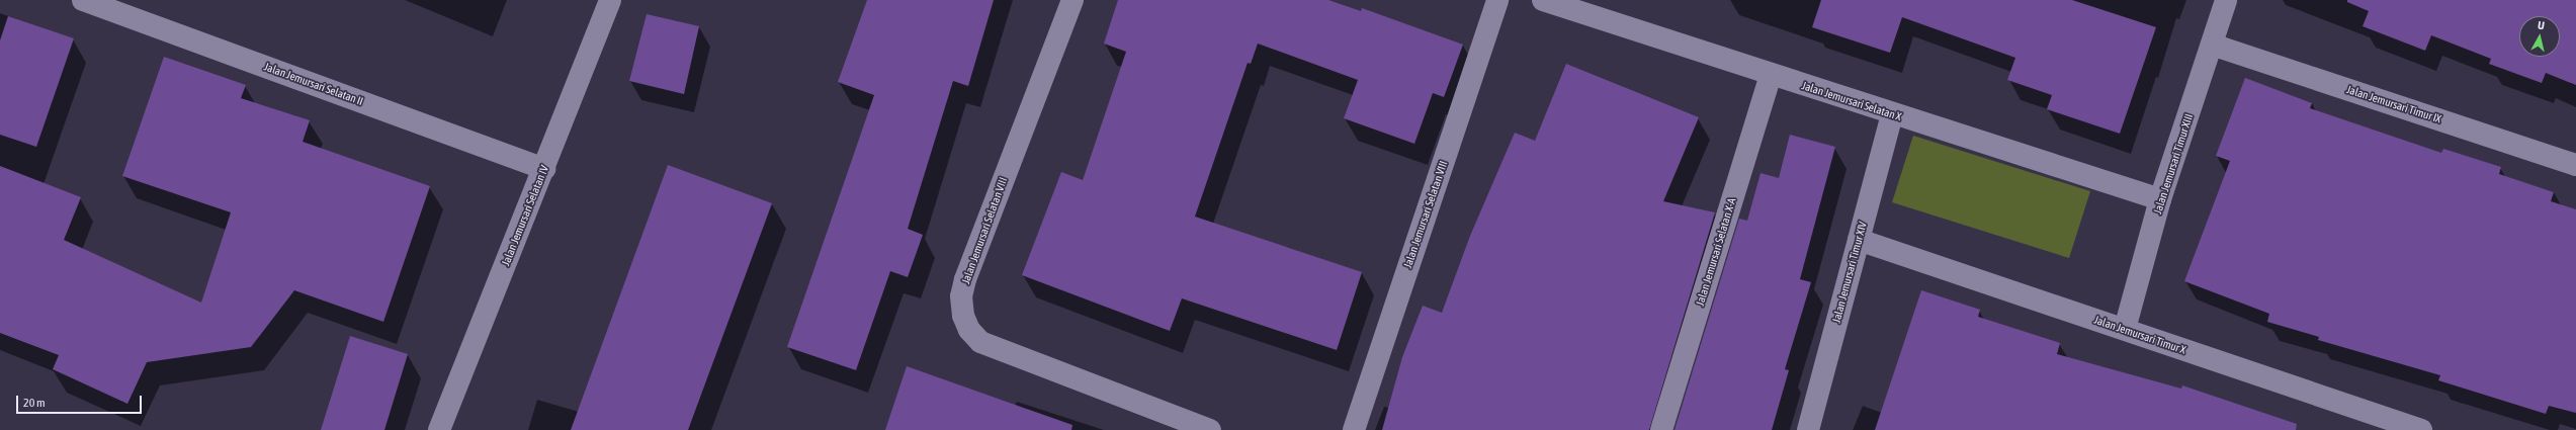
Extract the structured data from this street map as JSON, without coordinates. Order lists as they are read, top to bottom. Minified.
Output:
{"streets":{"street":["Jalan Jemursari Selatan II","Jalan Jemursari Selatan X","Jalan Jemursari Timur IX","Jalan Jemursari Timur XIII","Jalan Jemursari Selatan VIII","Jalan Jemursari Selatan IV","Jalan Jemursari Selatan X-A","Jalan Jemursari Timur XIV","Jalan Jemursari Timur X"]},"crossings":[["Jalan Jemursari Selatan II","Jalan Jemursari Selatan IV"],["Jalan Jemursari Selatan X","Jalan Jemursari Timur XIII"],["Jalan Jemursari Selatan X","Jalan Jemursari Selatan X-A"],["Jalan Jemursari Selatan X","Jalan Jemursari Timur XIV"],["Jalan Jemursari Timur IX","Jalan Jemursari Timur XIII"],["Jalan Jemursari Timur XIII","Jalan Jemursari Timur X"],["Jalan Jemursari Timur XIV","Jalan Jemursari Timur X"]],"scale_bar":"20 m","north":"top"}
